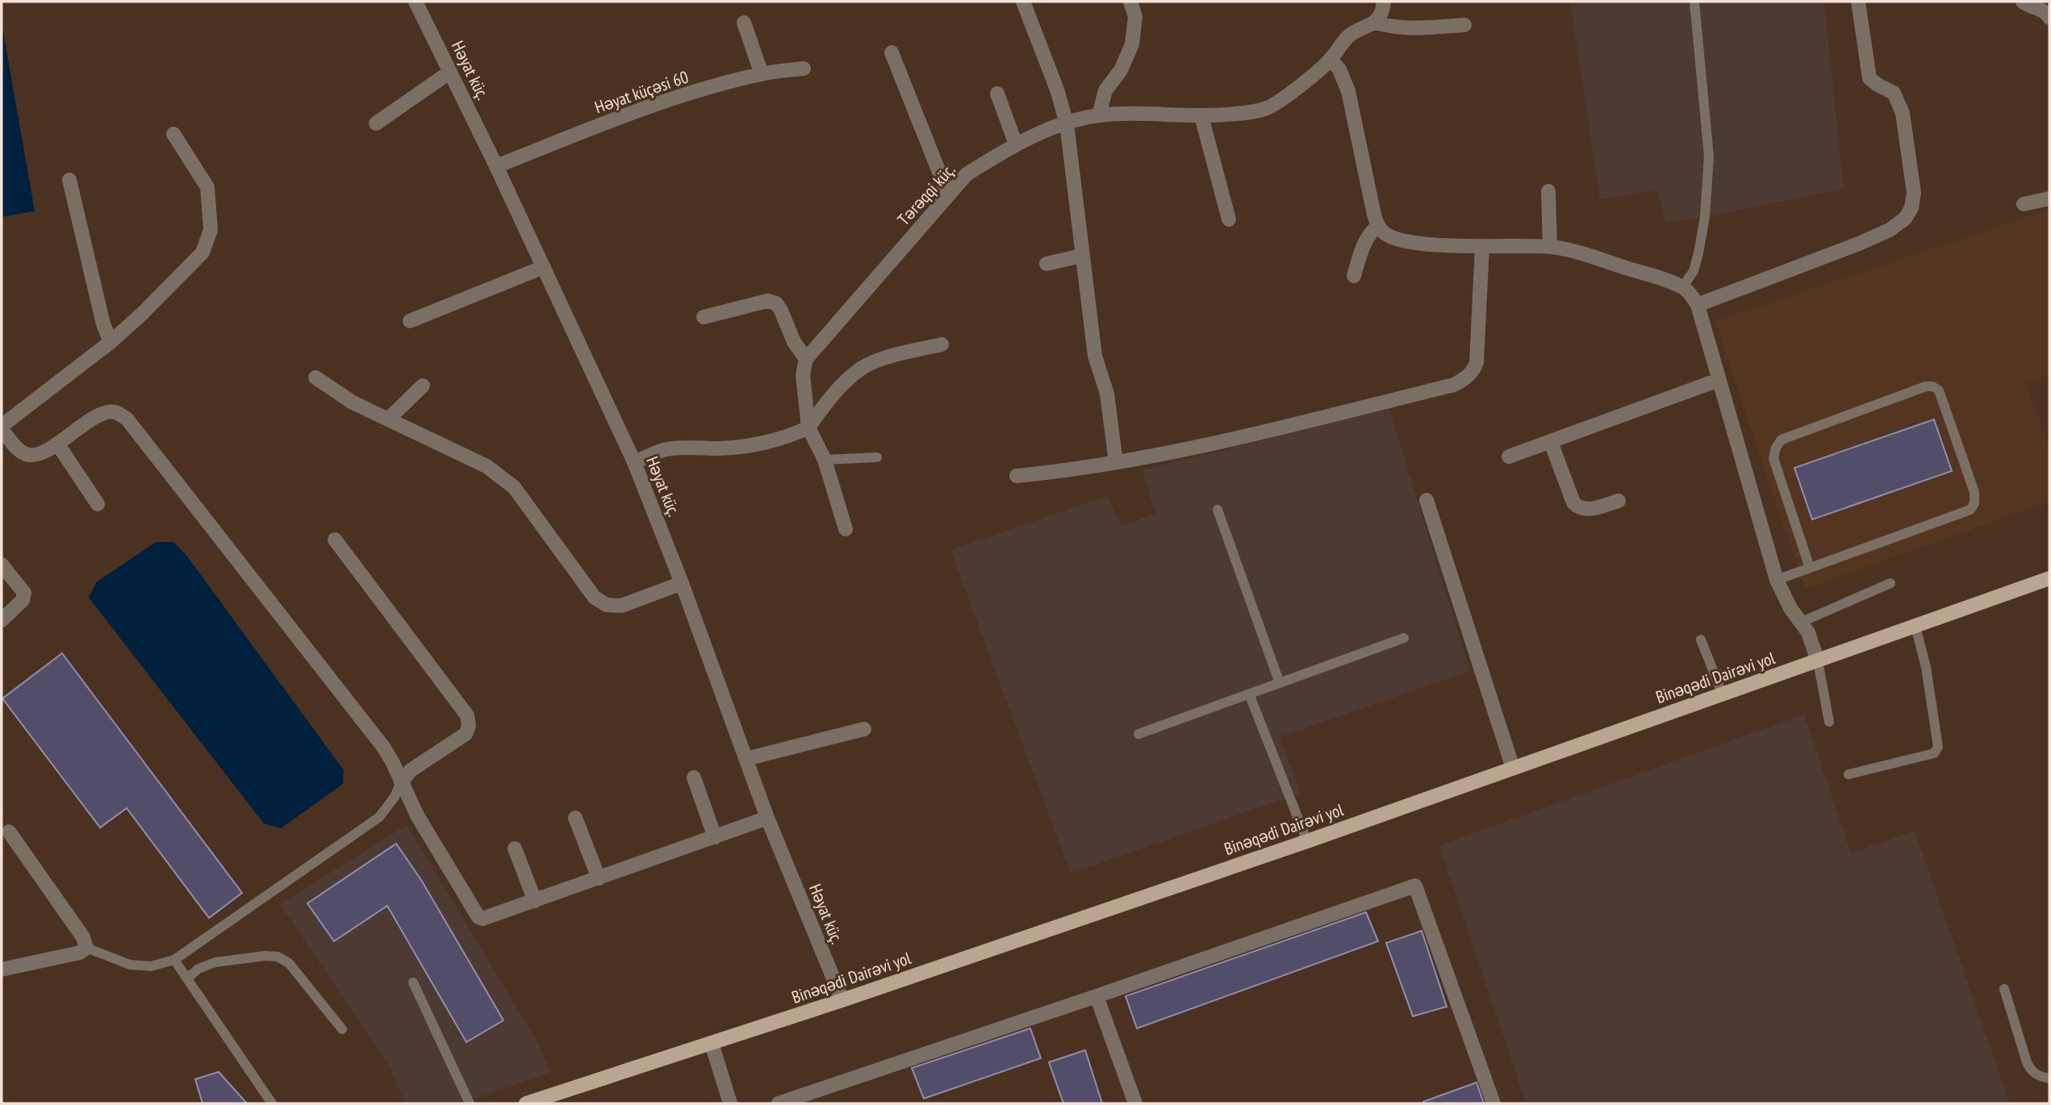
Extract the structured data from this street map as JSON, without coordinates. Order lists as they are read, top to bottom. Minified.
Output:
{"streets":{"main road":["Binəqədi Dairəvi yol"],"street":["Həyat küç.","Həyat küçəsi 60","Tərəqqi küç."]},"crossings":[["Həyat küç.","Həyat küçəsi 60"],["Həyat küç.","Binəqədi Dairəvi yol"]]}
